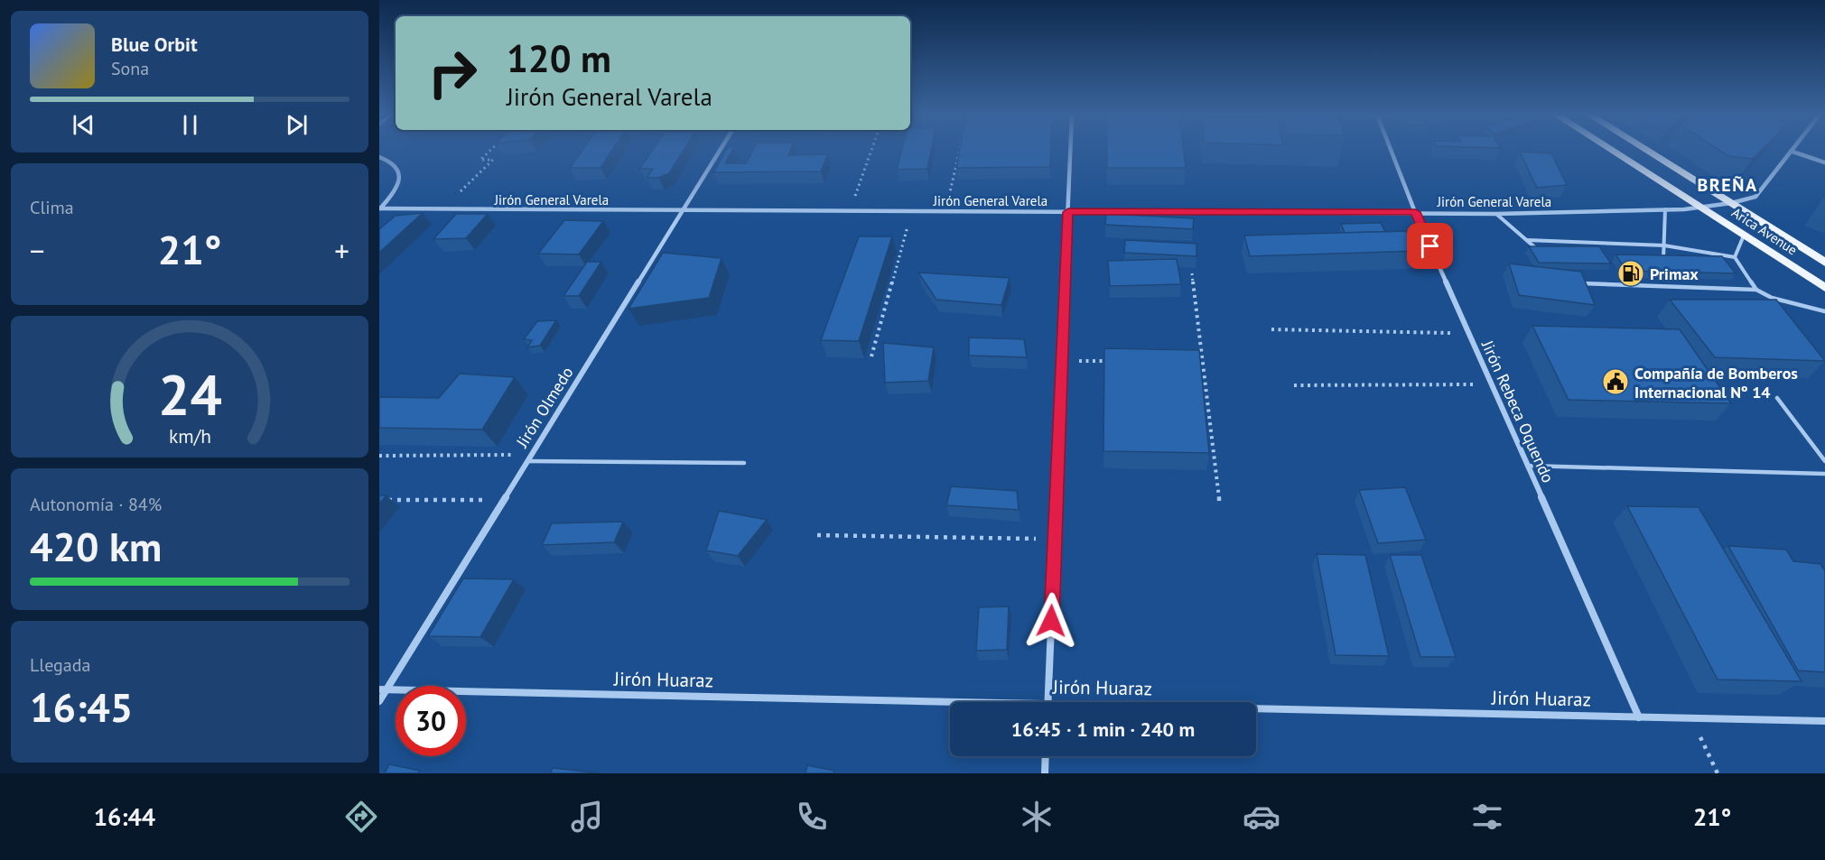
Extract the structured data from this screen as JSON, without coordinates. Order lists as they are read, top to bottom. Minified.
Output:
{"streets":{"main road":["Arica Avenue"],"street":["Jirón General Varela","Jirón Olmedo","Jirón Rebeca Oquendo","Jirón Huaraz"]},"crossings":[["Jirón General Varela","Arica Avenue"],["Jirón General Varela","Jirón Olmedo"],["Jirón General Varela","Jirón Rebeca Oquendo"],["Jirón Olmedo","Jirón Huaraz"],["Jirón Rebeca Oquendo","Jirón Huaraz"]],"districts":["BREÑA"],"places":{"fuel station":["Primax"],"public building":["Compañía de Bomberos Internacional Nº 14"]},"page":{"turn":["120 m","Jirón General Varela"],"song":["Blue Orbit","Sona"],"tile":["Clima",["Autonomía · 84%","420 km"],["Llegada","16:45"]],"heat":["−","21°","+"],"limit":"30","trip":"16:45 · 1 min · 240 m","tabs":["16:44","21°"],"gauge":["24","km/h"]}}
